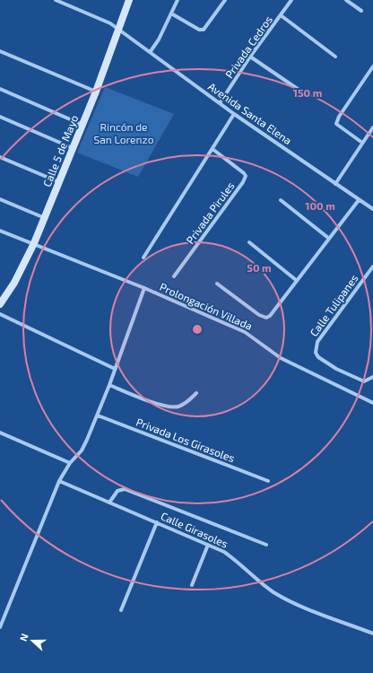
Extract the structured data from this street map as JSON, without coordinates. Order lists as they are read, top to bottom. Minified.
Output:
{"streets":{"street":["Privada Cedros","Avenida Santa Elena","Calle 5 de Mayo","Privada Pirules","Calle Tulipanes","Prolongación Villada","Privada Los Girasoles","Calle Girasoles"]},"crossings":[["Privada Cedros","Avenida Santa Elena"],["Avenida Santa Elena","Calle 5 de Mayo"],["Calle 5 de Mayo","Prolongación Villada"],["Prolongación Villada","Privada Los Girasoles"],["Prolongación Villada","Calle Girasoles"]],"parks":["Rincón de San Lorenzo"],"north":"left","rings":["150 m","100 m","50 m"]}
